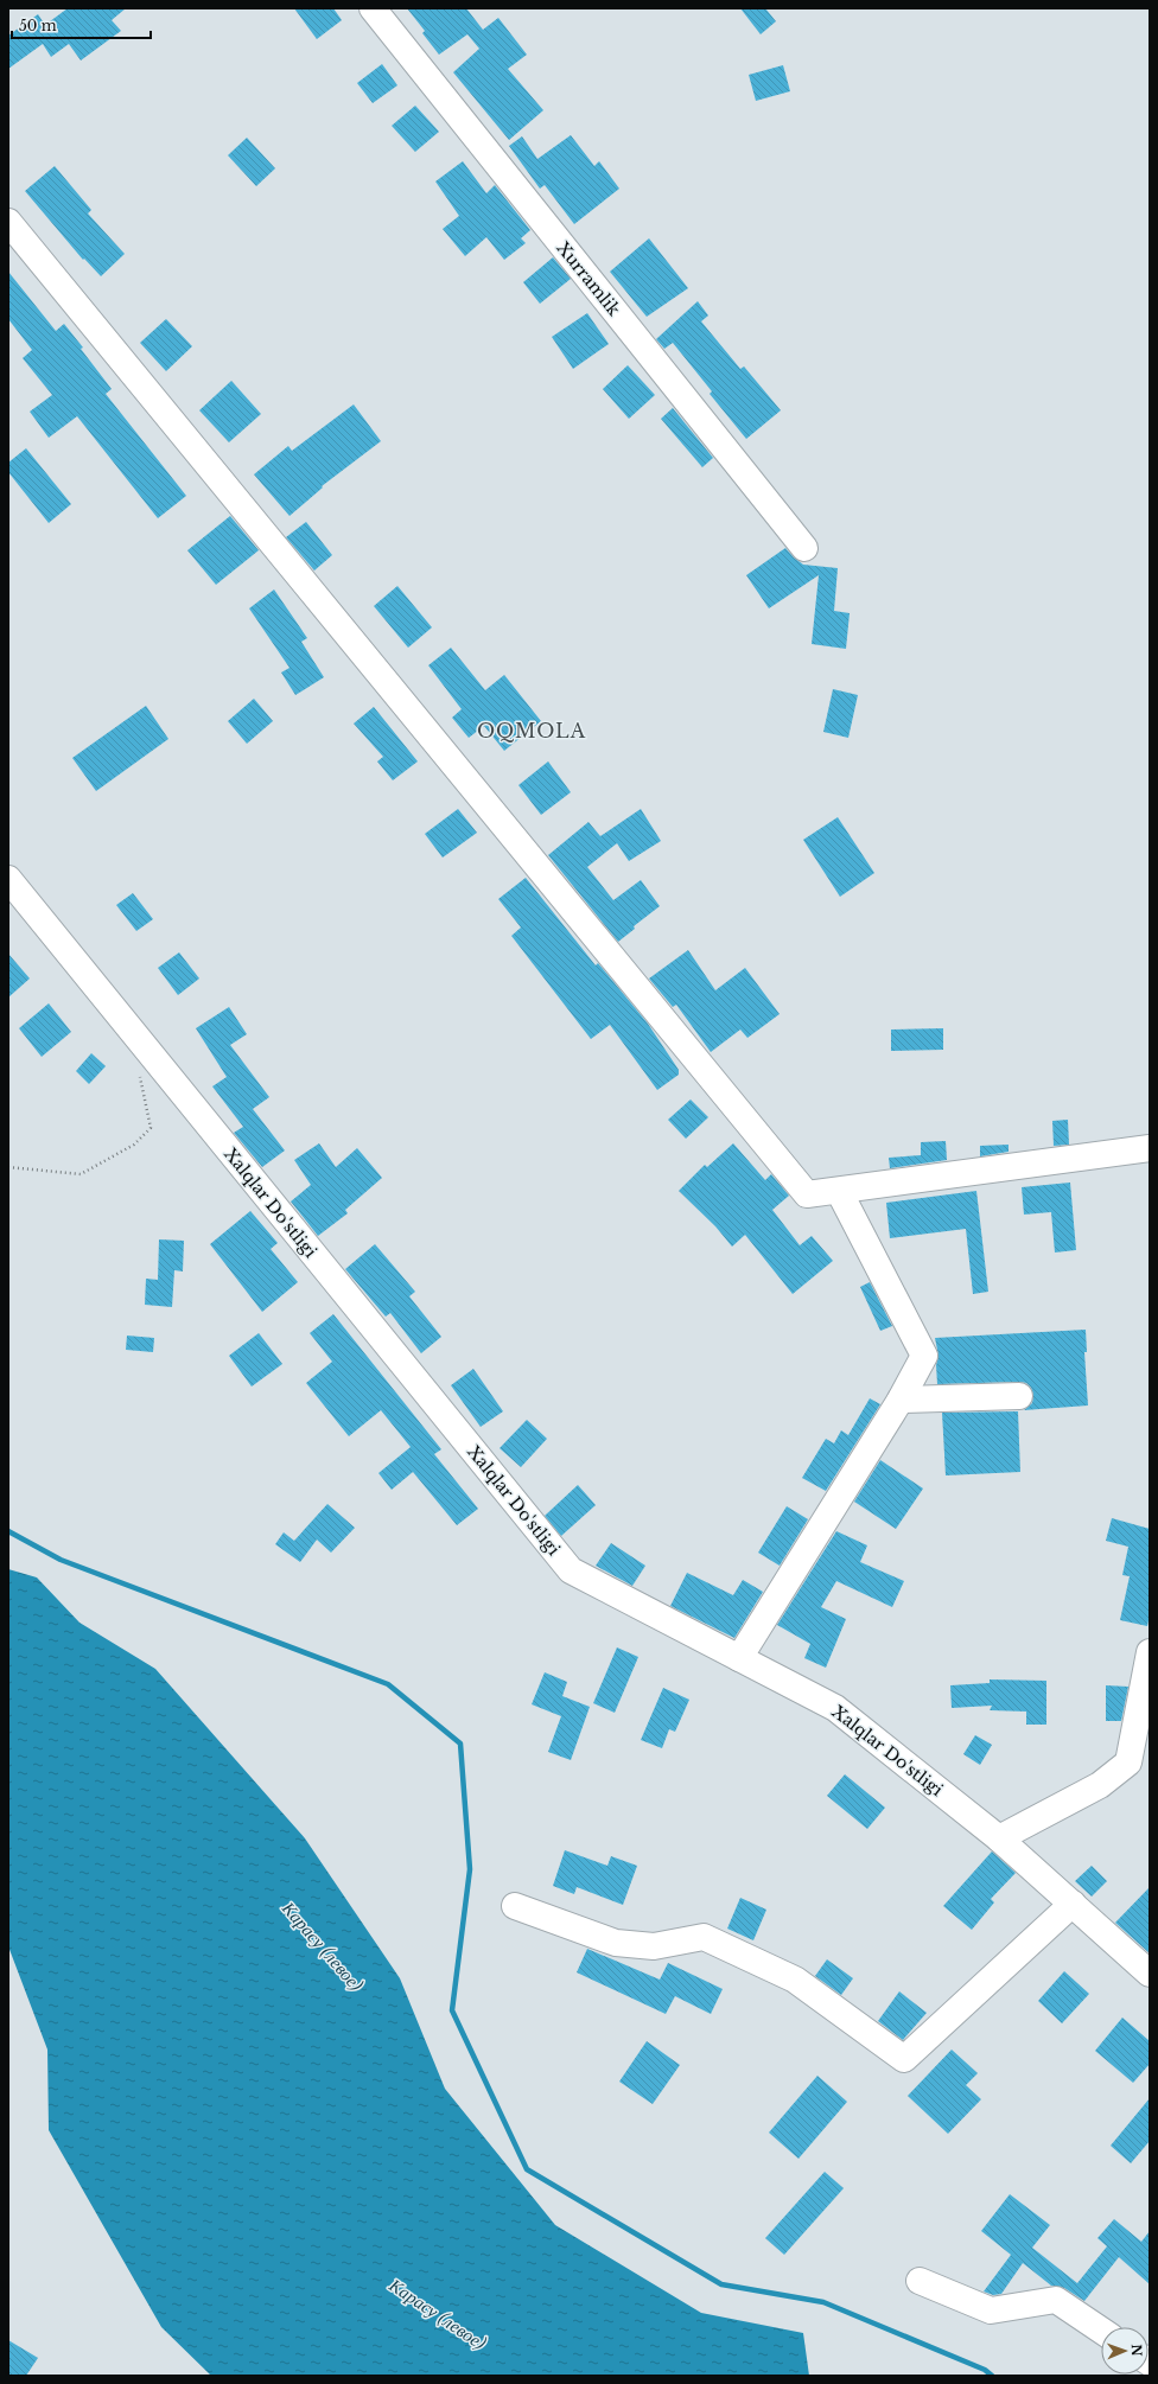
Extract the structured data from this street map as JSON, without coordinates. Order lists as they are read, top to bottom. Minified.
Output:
{"streets":{"street":["Xurramlik","Xalqlar Do'stligi"]},"districts":["OQMOLA"],"water":["Карасу (левое)"],"scale_bar":"50 m","north":"right"}
